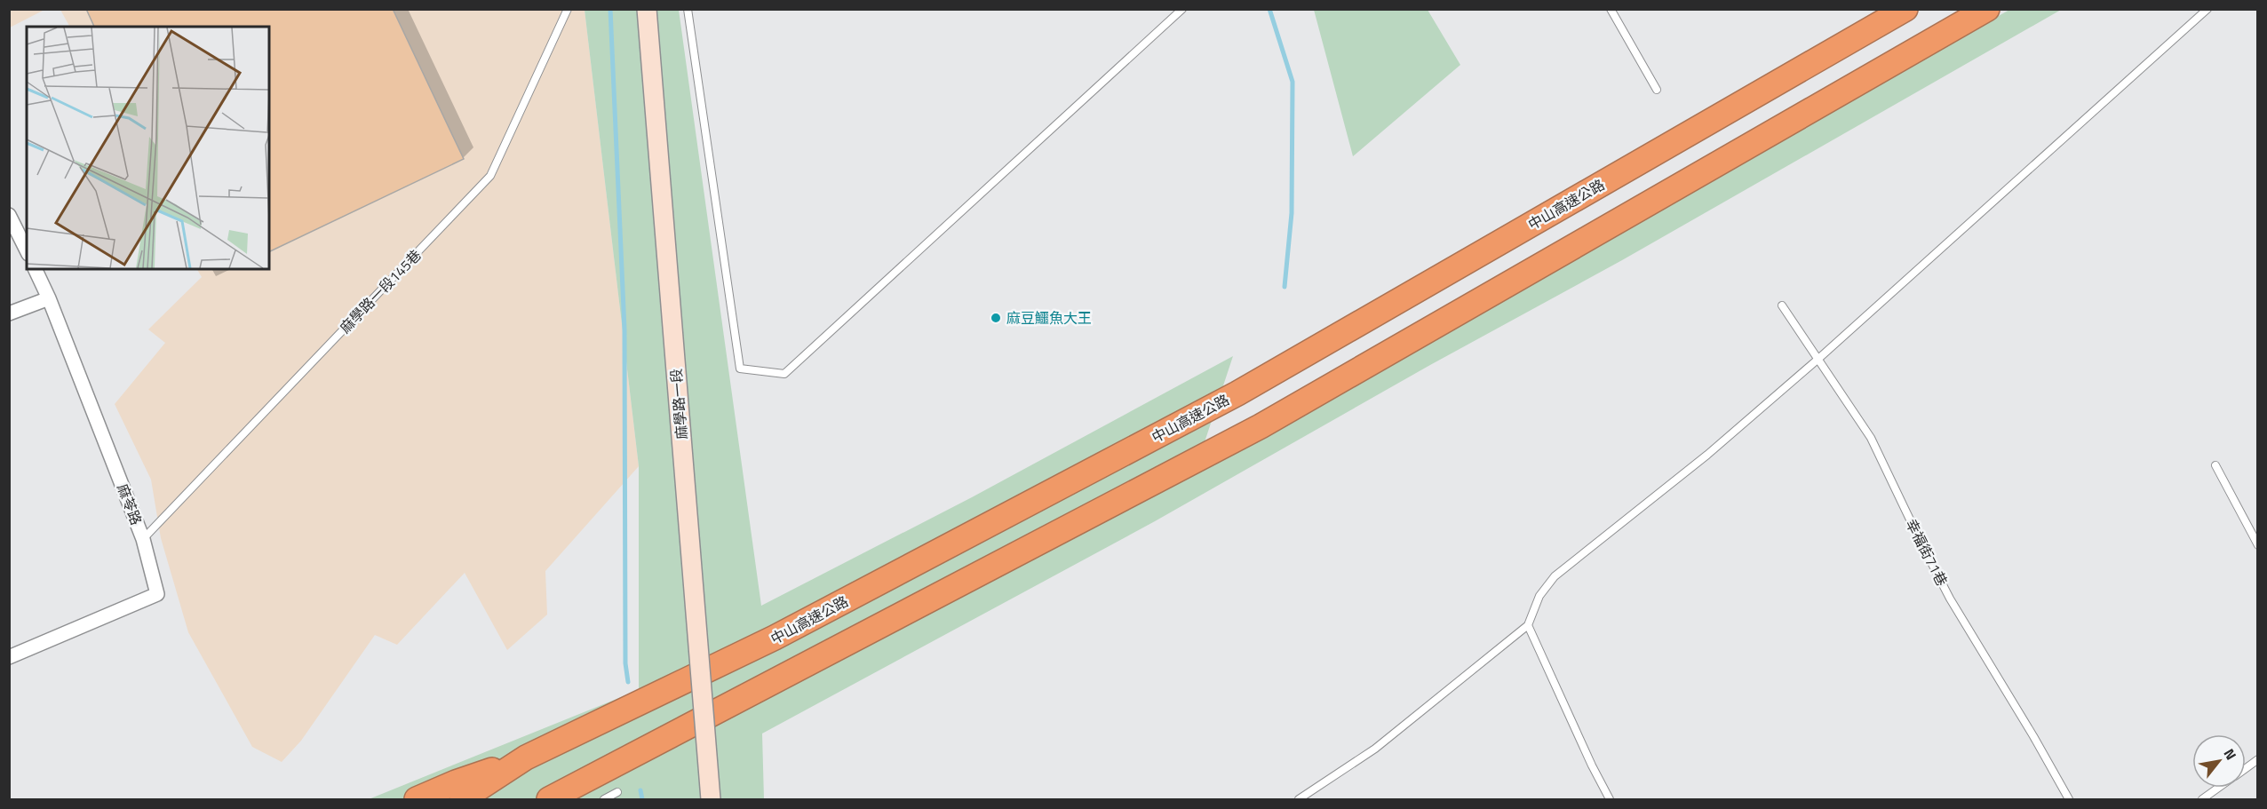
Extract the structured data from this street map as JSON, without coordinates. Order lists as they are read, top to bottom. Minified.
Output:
{"streets":{"highway":["中山高速公路"],"main road":["麻學路一段"],"street":["麻苓路"],"lane":["麻學路一段145巷","幸福街71巷"]},"crossings":[["麻學路一段145巷","麻苓路"]],"places":["麻豆鱷魚大王"],"north":"top right"}
